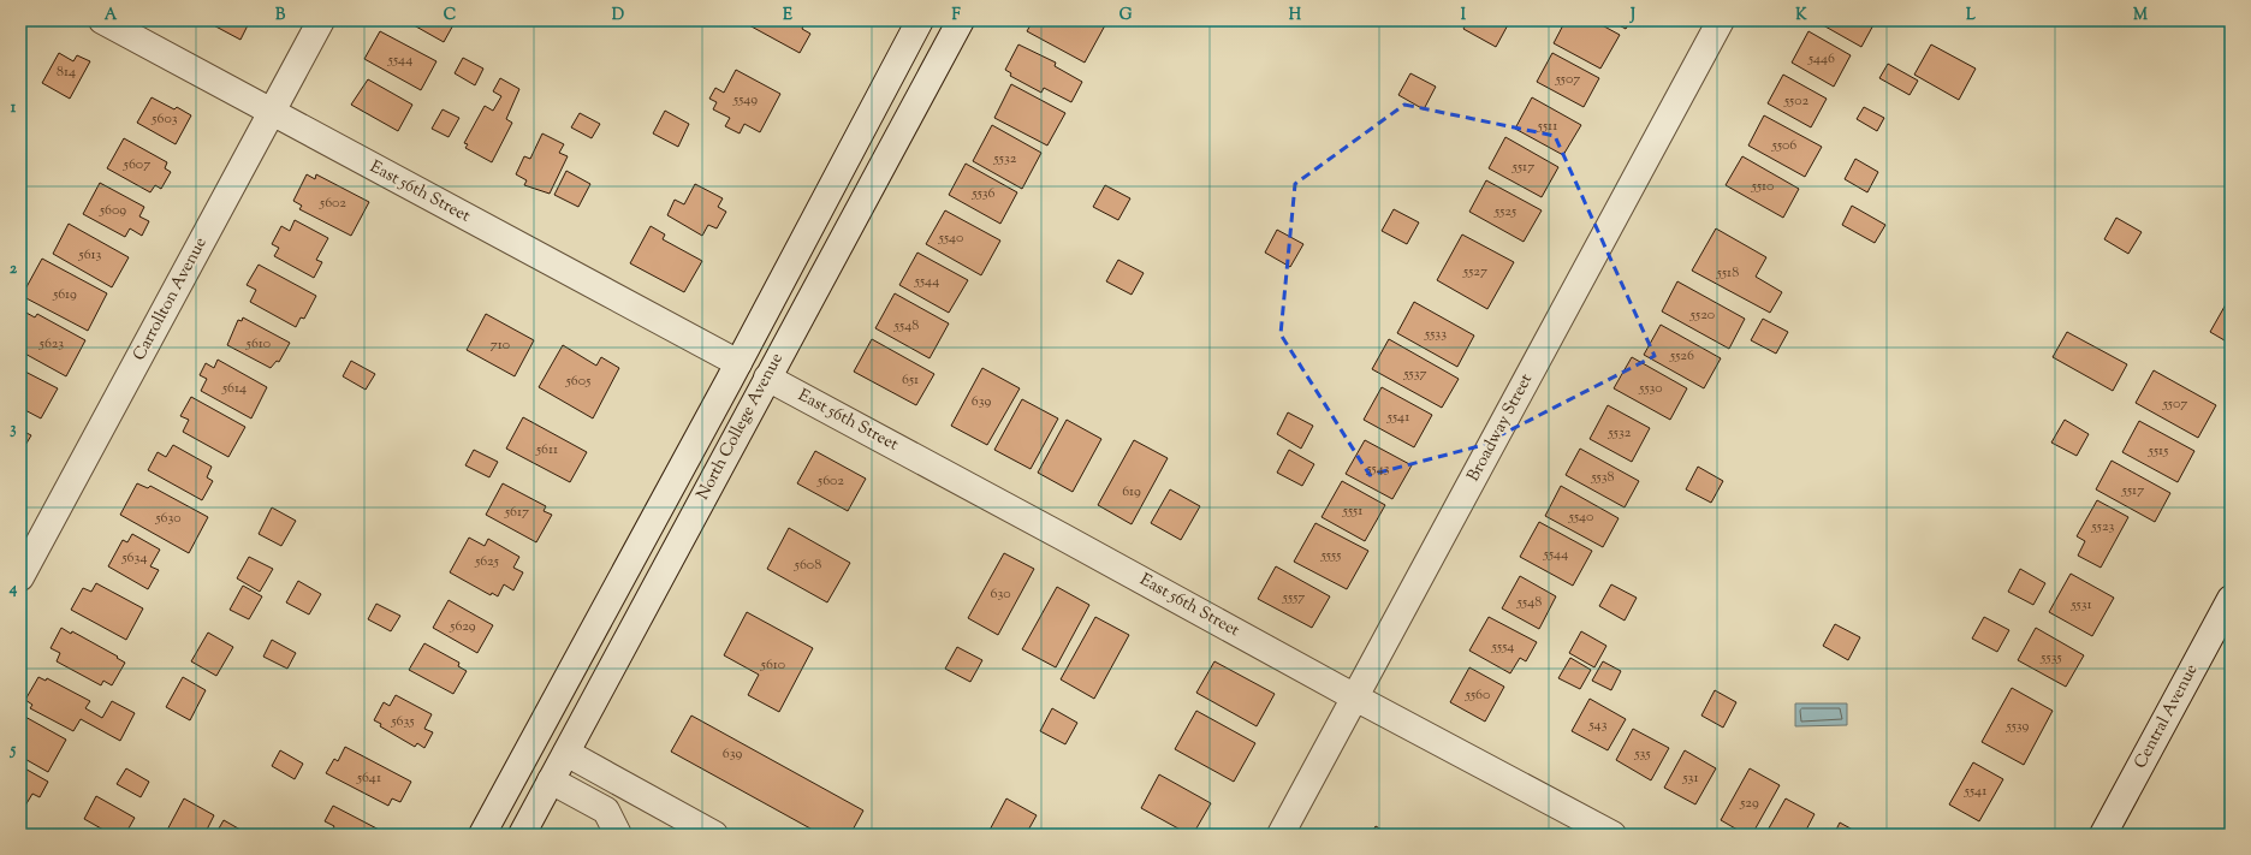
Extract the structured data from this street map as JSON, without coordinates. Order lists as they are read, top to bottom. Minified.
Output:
{"streets":{"street":["East 56th Street","Carrollton Avenue","North College Avenue","Broadway Street","Central Avenue"]},"crossings":[["East 56th Street","Carrollton Avenue"],["East 56th Street","North College Avenue"],["East 56th Street","Broadway Street"]],"house_numbers":["5446","5544","814","5507","5549","5502","5603","5511","5506","5532","5607","5517","5510","5536","5602","5609","5525","5540","5613","5527","5518","5544","5619","5520","5548","5533","5623","5610","710","5526","5537","651","5605","5614","5530","639","5507","5541","5532","5611","5515","5543","5538","5602","5517","619","5551","5617","5540","5630","5523","5544","5555","5634","5625","5608","630","5557","5548","5531","5629","5554","5535","5610","5560","5635","543","5539","639","535","5641","531","5541","529"],"grid":{"columns":["A","B","C","D","E","F","G","H","I","J","K","L","M"],"rows":["1","2","3","4","5"]}}
